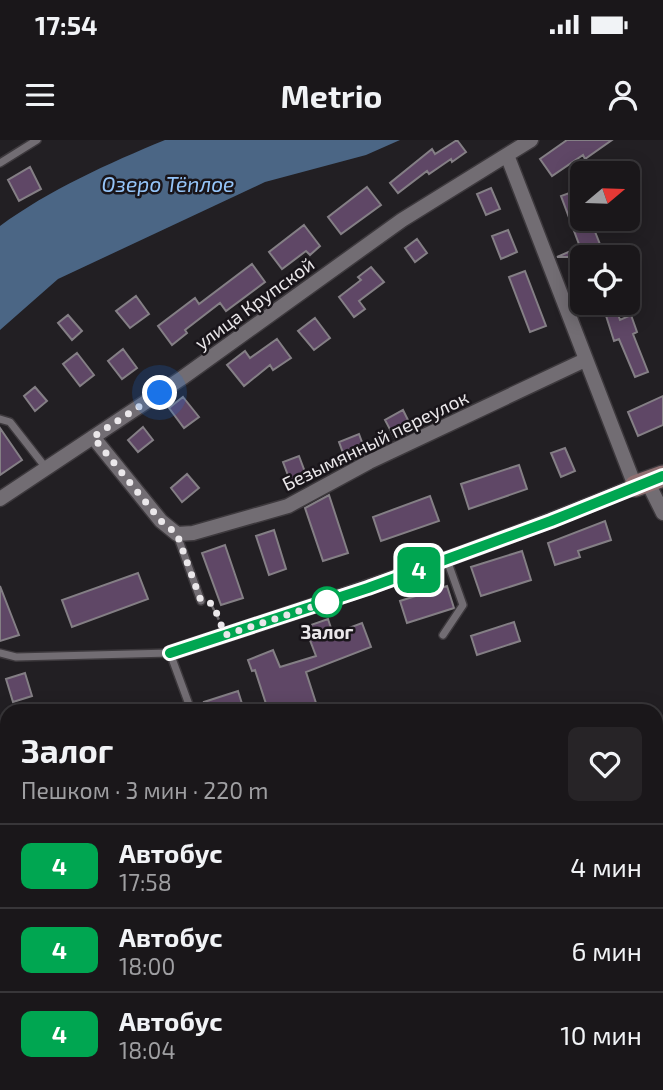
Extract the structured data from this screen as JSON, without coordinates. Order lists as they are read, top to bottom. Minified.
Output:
{"streets":{"street":["улица Крупской","Безымянный переулок"]},"water":["Озеро Тёплое"],"places":["Залог"],"lines":["bus line 4"],"north":"right","page":{"status":"17:54","header":"Metrio","on_map":"4","heading":["Залог","Пешком · 3 мин · 220 m"],"list":[{"mark":"4","name":"Автобус","note":"17:58","value":"4 мин"},{"mark":"4","name":"Автобус","note":"18:00","value":"6 мин"},{"mark":"4","name":"Автобус","note":"18:04","value":"10 мин"}]}}
